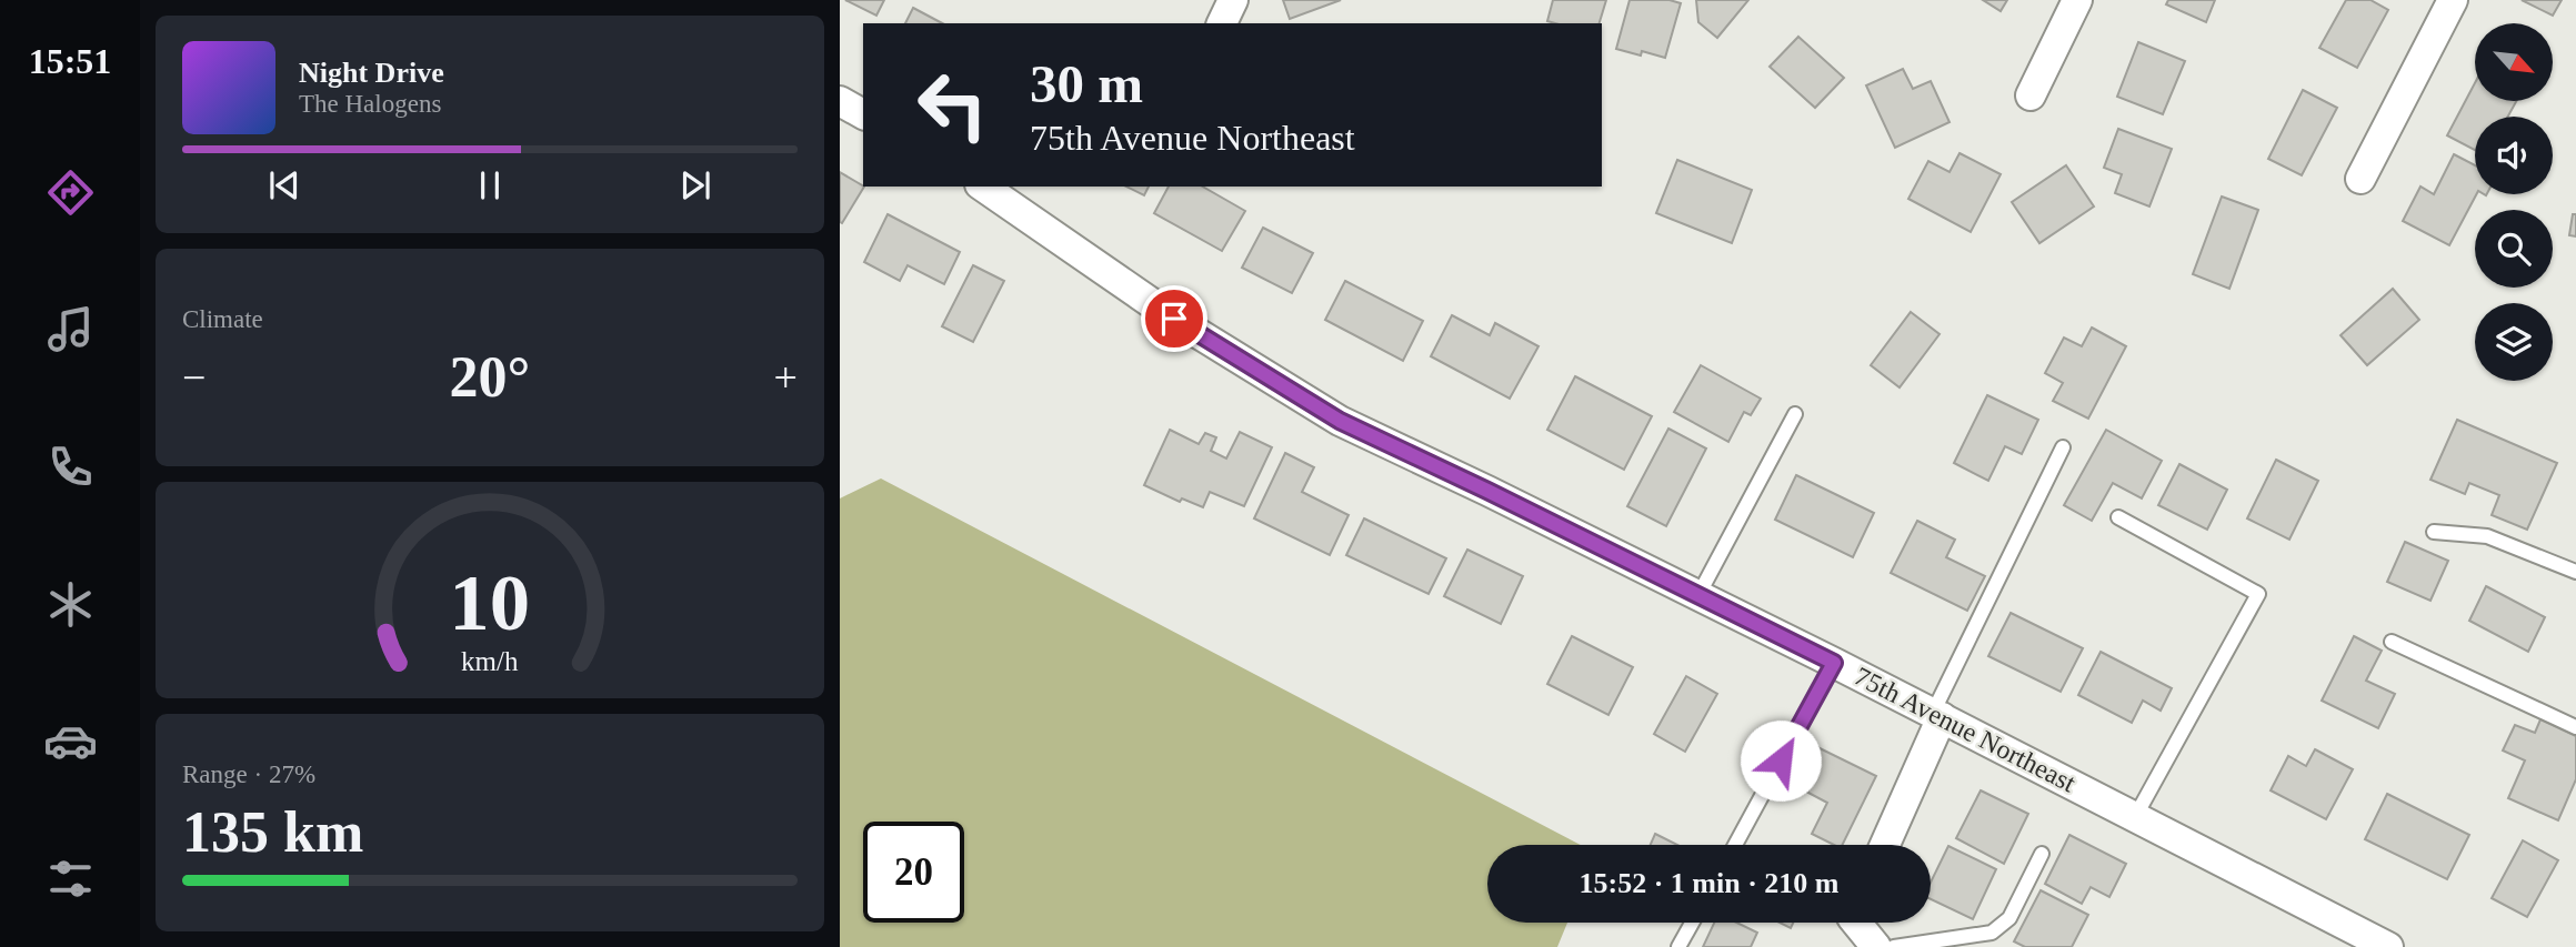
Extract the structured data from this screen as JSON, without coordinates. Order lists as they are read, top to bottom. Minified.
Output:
{"streets":{"street":["75th Avenue Northeast"]},"north":"bottom right","page":{"tabs":"15:51","turn":["30 m","75th Avenue Northeast"],"song":["Night Drive","The Halogens"],"tile":["Climate",["Range · 27%","135 km"]],"heat":["−","20°","+"],"limit":"20","trip":"15:52 · 1 min · 210 m","gauge":["10","km/h"]}}
